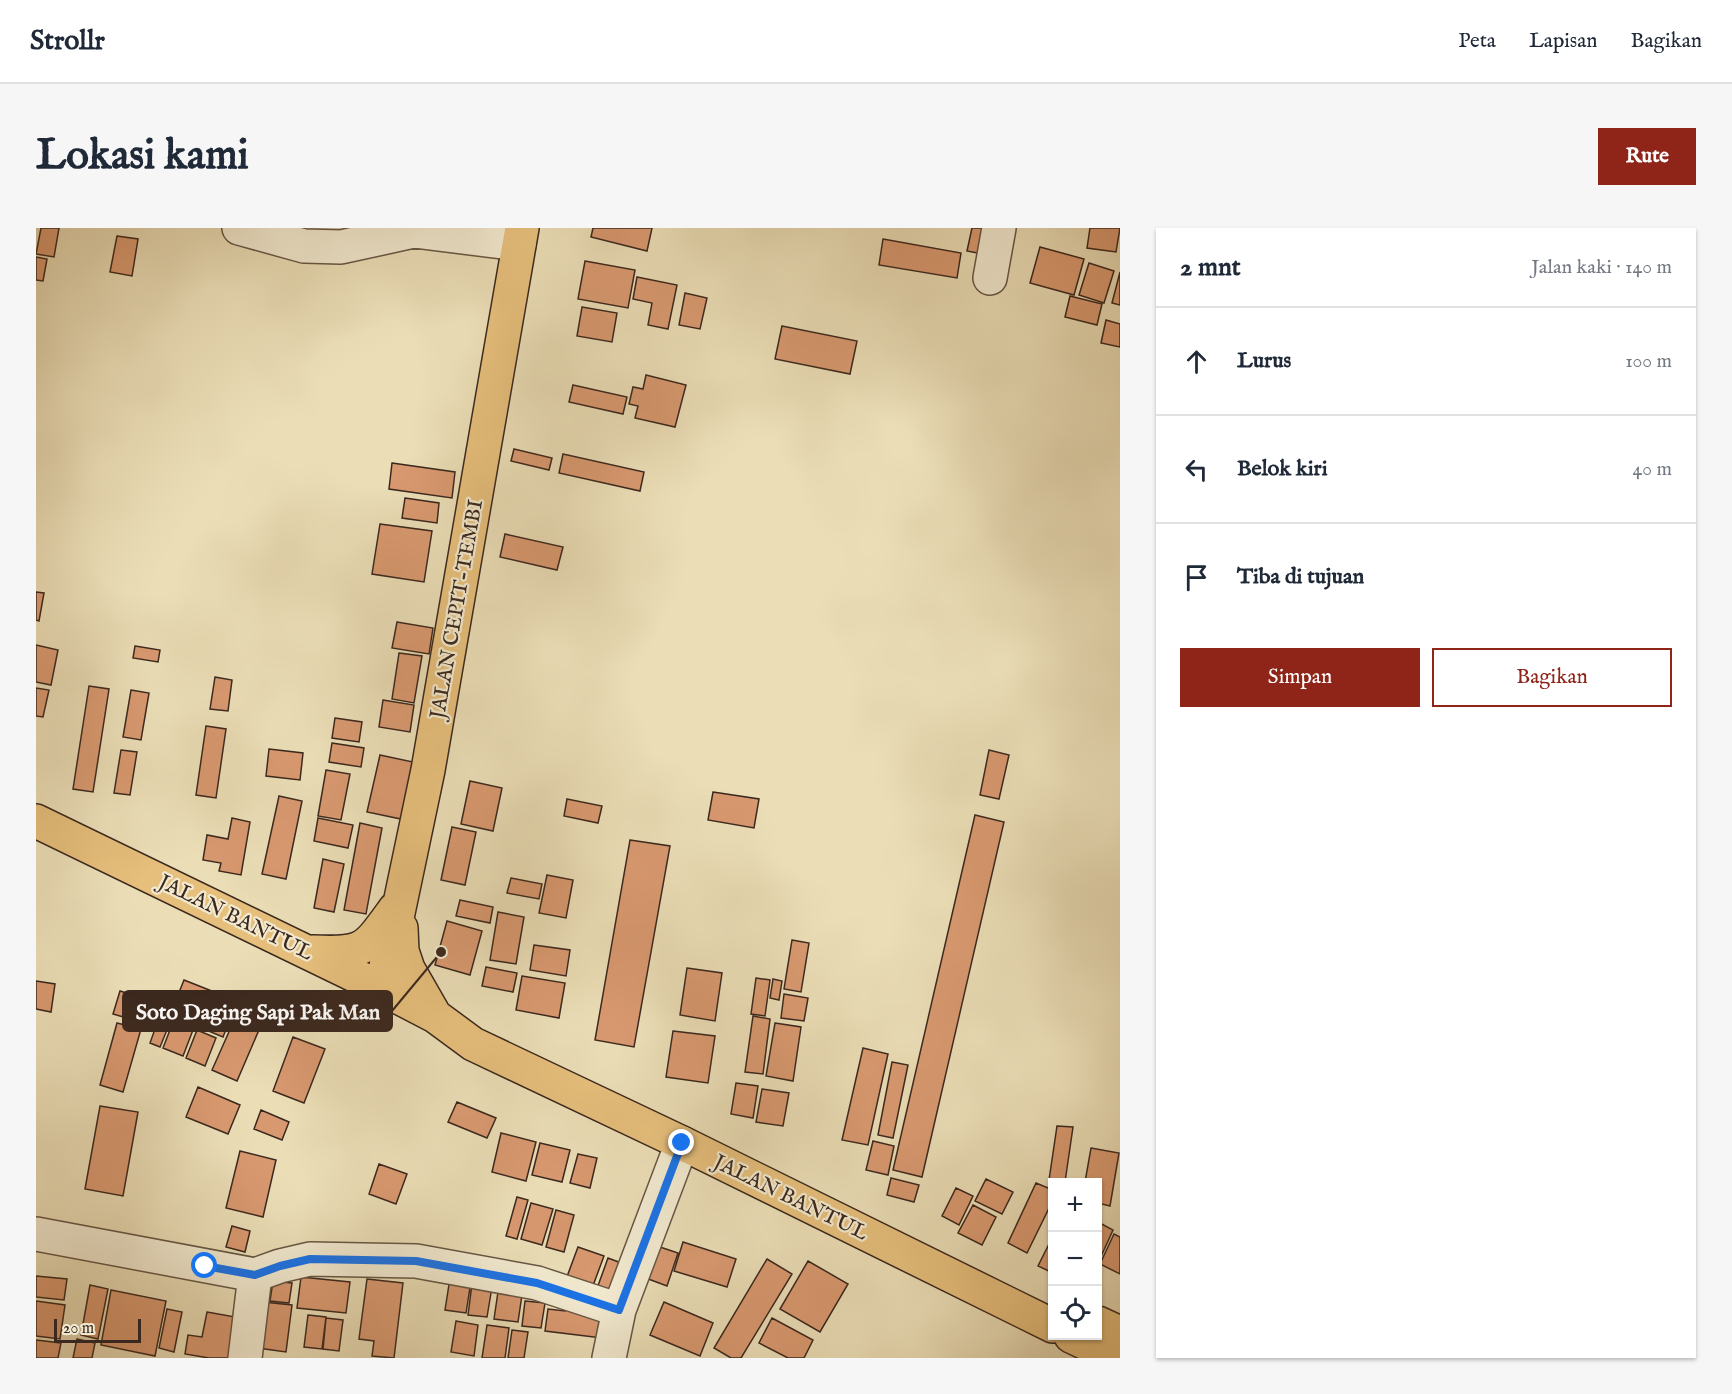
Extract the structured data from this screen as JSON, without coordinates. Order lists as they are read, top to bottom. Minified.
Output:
{"streets":{"main road":["JALAN CEPIT-TEMBI","JALAN BANTUL"]},"crossings":[["JALAN CEPIT-TEMBI","JALAN BANTUL"]],"places":["Soto Daging Sapi Pak Man"],"scale_bar":"20 m","page":{"header":"Strollr","nav":["Peta","Lapisan","Bagikan"],"buttons":["Rute",["Simpan","Bagikan"]],"title":"Lokasi kami","heading":["2 mnt","Jalan kaki · 140 m"],"list":[["Lurus","100 m"],["Belok kiri","40 m"],"Tiba di tujuan"],"map_buttons":["+","−"],"scale":"20 m"}}
